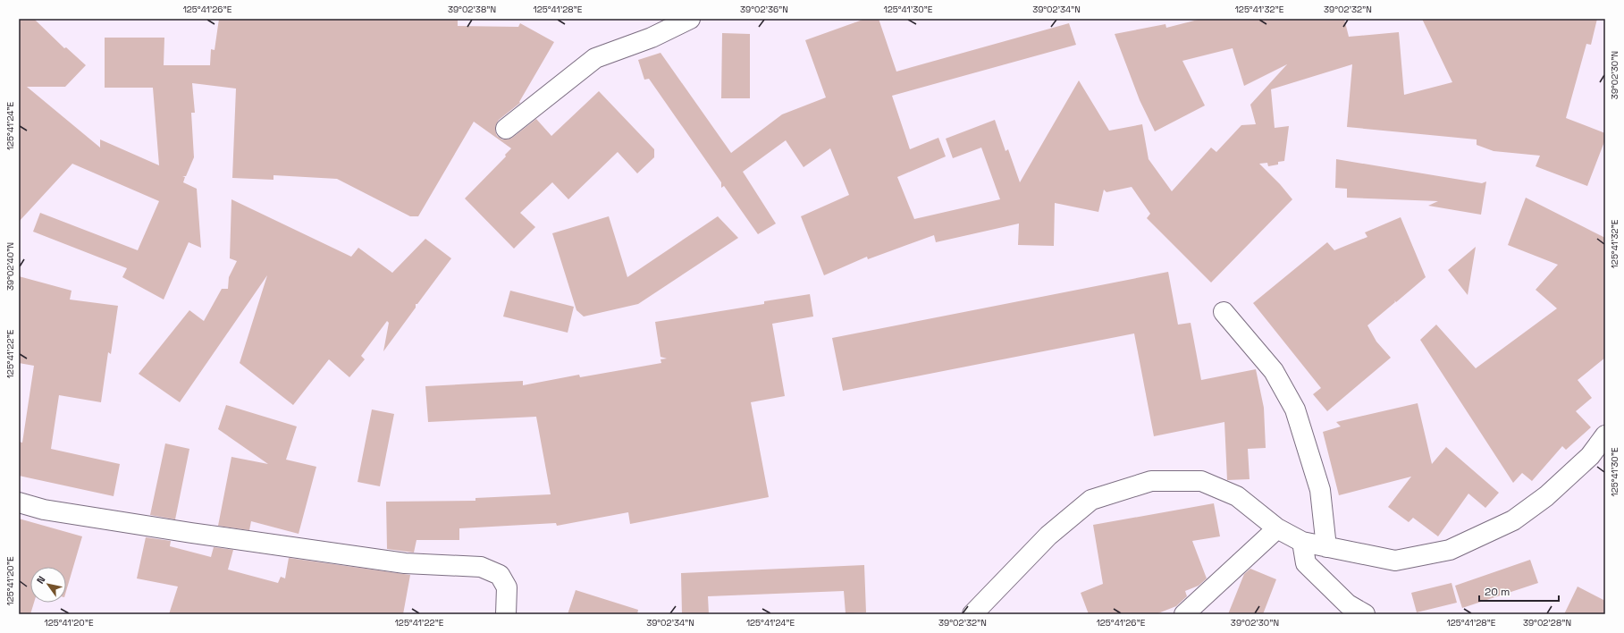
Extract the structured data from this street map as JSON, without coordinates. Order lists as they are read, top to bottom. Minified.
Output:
{"scale_bar":"20 m","north":"top left","coordinates":["125°41'26\"E","39°02'38\"N","125°41'28\"E","39°02'36\"N","125°41'30\"E","39°02'34\"N","125°41'32\"E","39°02'32\"N","39°02'30\"N","125°41'24\"E","39°02'40\"N","125°41'22\"E","125°41'20\"E","39°02'28\"N"]}
